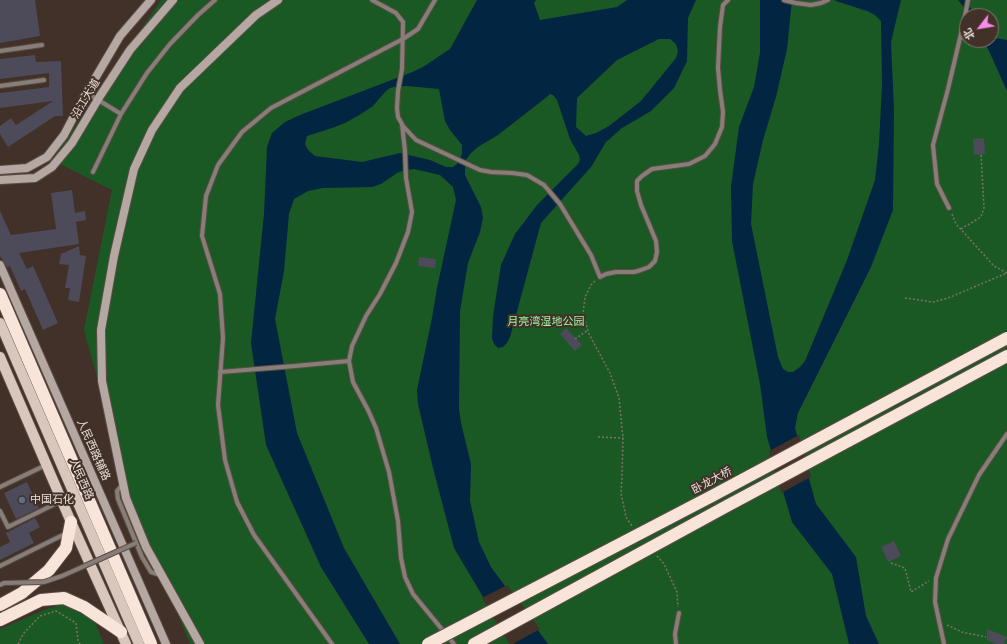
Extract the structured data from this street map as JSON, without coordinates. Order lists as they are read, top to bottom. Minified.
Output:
{"streets":{"highway":["卧龙大桥"],"main road":["人民西路"],"street":["沿江大道","人民西路辅路"]},"parks":["月亮湾湿地公园"],"places":["中国石化"],"north":"bottom left"}
